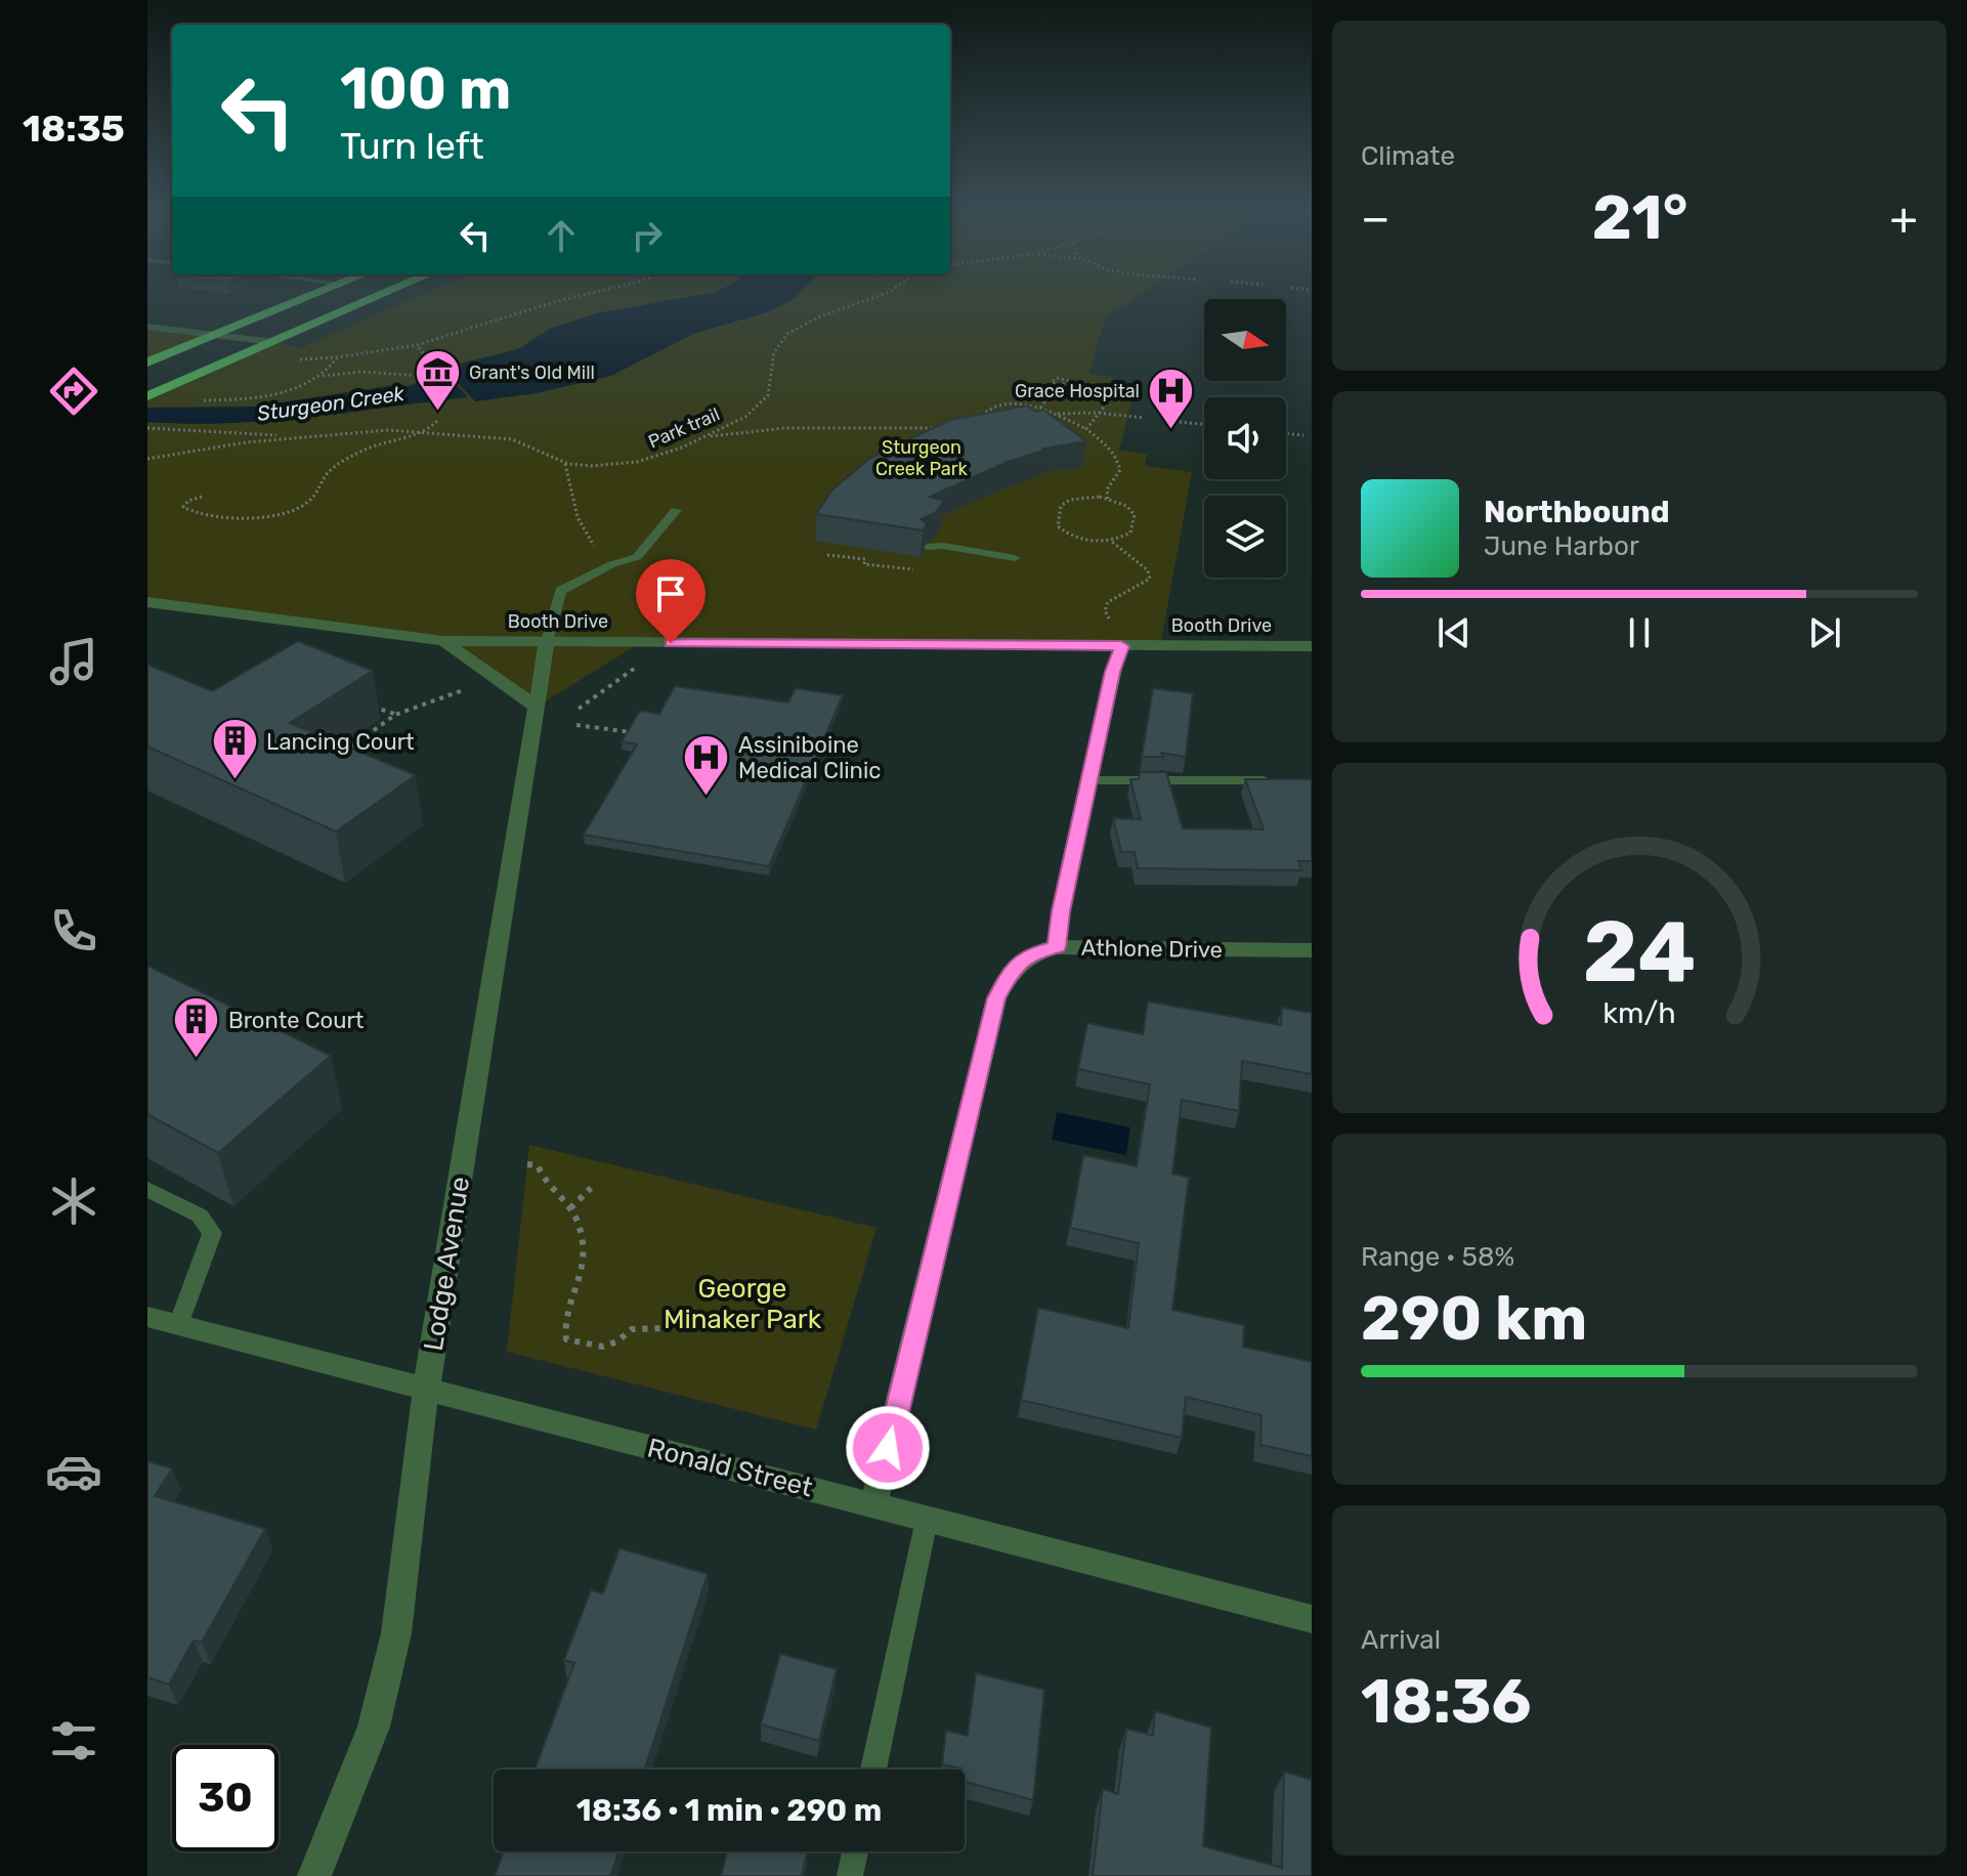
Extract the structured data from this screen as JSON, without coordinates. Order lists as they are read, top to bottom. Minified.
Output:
{"streets":{"street":["Booth Drive","Athlone Drive","Lodge Avenue","Ronald Street"],"path":["Park trail"]},"crossings":[["Booth Drive","Lodge Avenue"],["Athlone Drive","Ronald Street"],["Lodge Avenue","Ronald Street"]],"water":["Sturgeon Creek"],"parks":["Sturgeon Creek Park","George Minaker Park"],"places":{"museum":["Grant's Old Mill"],"hospital":["Grace Hospital","Assiniboine Medical Clinic"],"building":["Lancing Court","Bronte Court"]},"north":"right","page":{"tabs":"18:35","tile":["Climate",["Range · 58%","290 km"],["Arrival","18:36"]],"turn":["100 m","Turn left"],"heat":["−","21°","+"],"song":["Northbound","June Harbor"],"limit":"30","trip":"18:36 · 1 min · 290 m","gauge":["24","km/h"]}}
